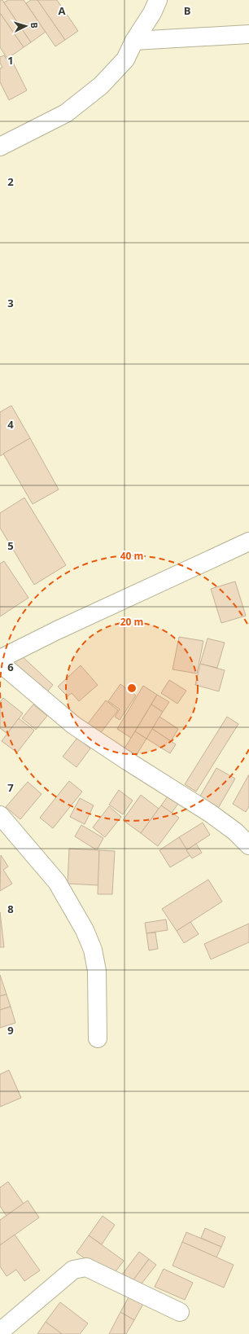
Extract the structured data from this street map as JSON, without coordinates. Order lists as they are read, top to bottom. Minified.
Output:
{"north":"right","grid":{"columns":["A","B"],"rows":["1","2","3","4","5","6","7","8","9"]},"rings":["40 m","20 m"]}
